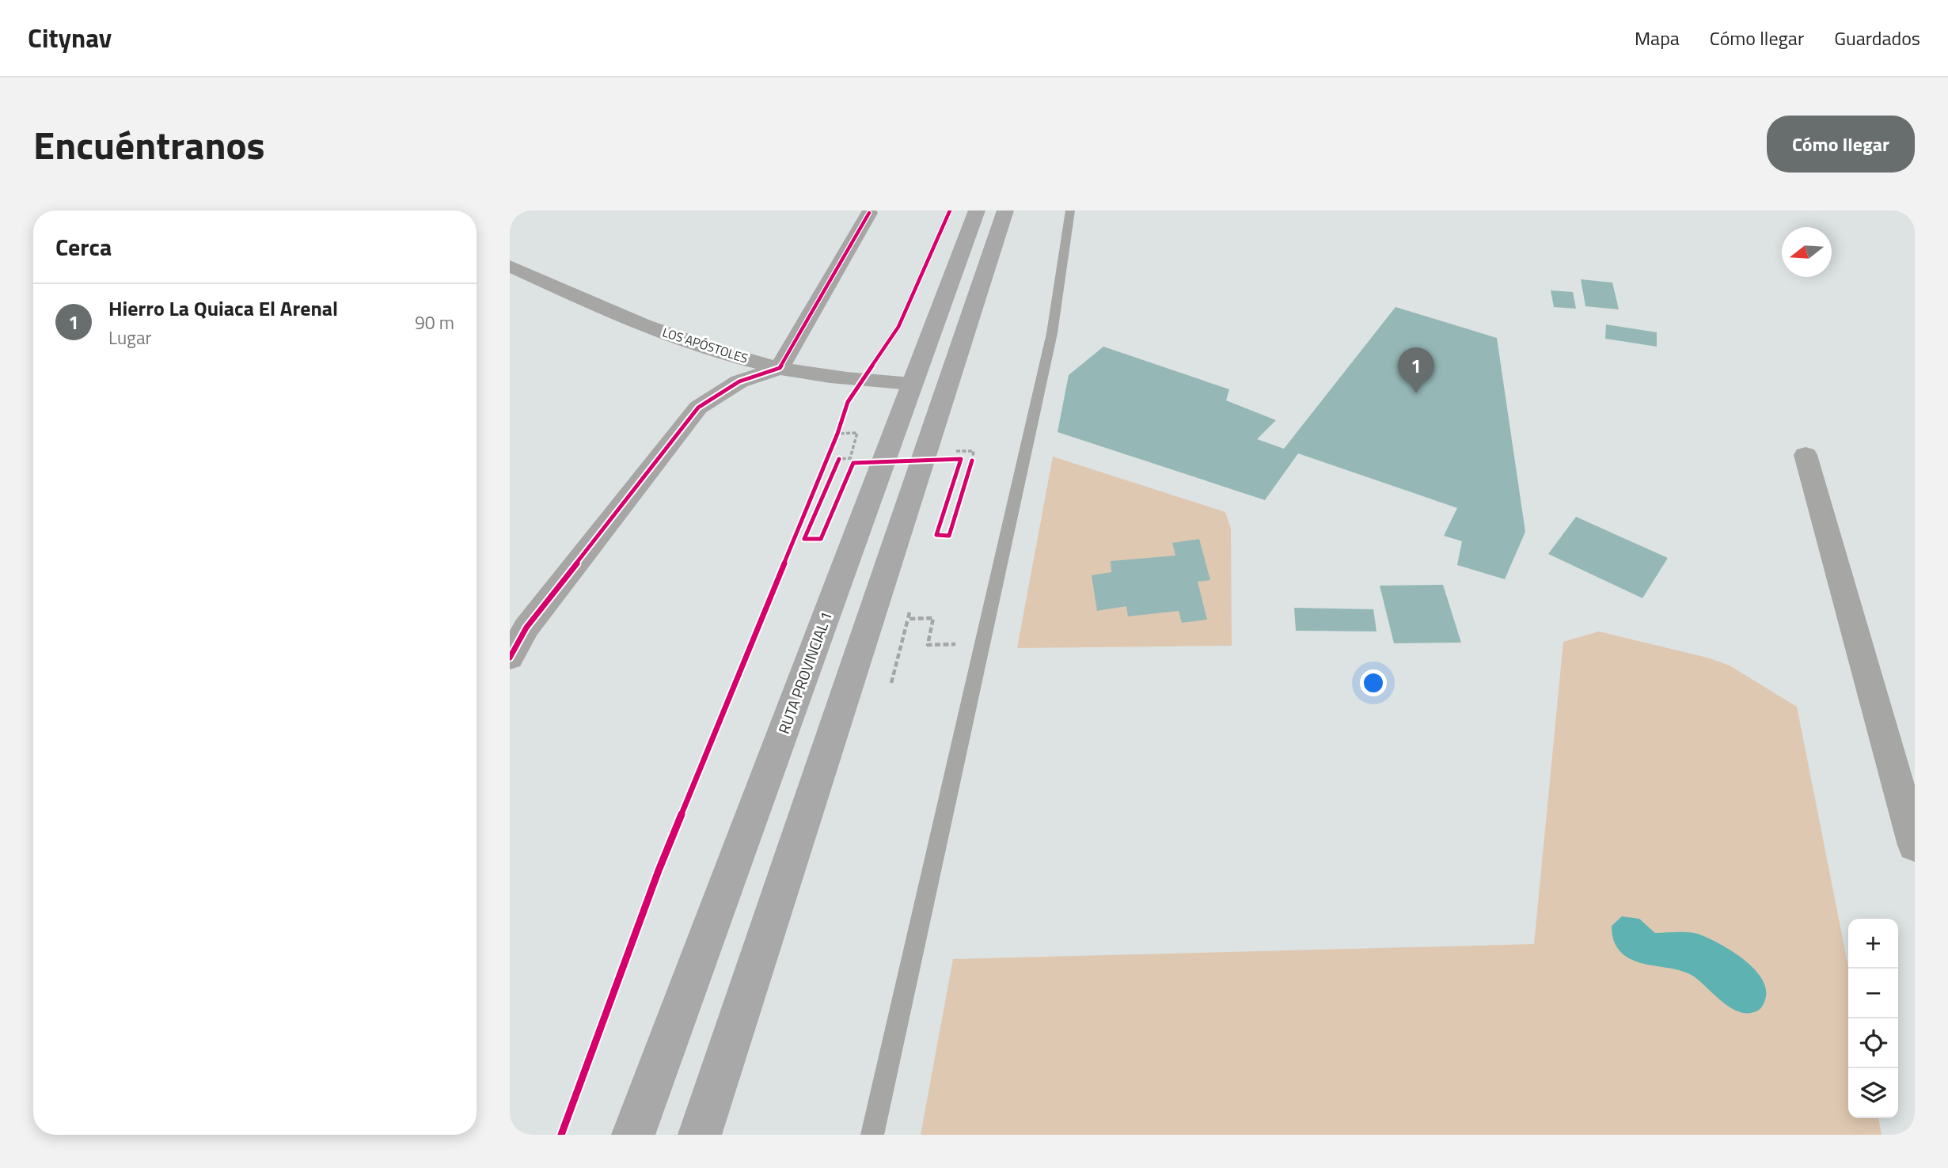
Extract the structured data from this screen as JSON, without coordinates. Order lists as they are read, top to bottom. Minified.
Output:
{"streets":{"main road":["RUTA PROVINCIAL 1"],"street":["LOS APÓSTOLES"]},"crossings":[["LOS APÓSTOLES","RUTA PROVINCIAL 1"]],"north":"left","page":{"header":"Citynav","nav":["Mapa","Cómo llegar","Guardados"],"title":"Encuéntranos","buttons":"Cómo llegar","heading":"Cerca","list":[{"mark":"1","name":"Hierro La Quiaca El Arenal","note":"Lugar","value":"90 m"}],"pins":"1","map_buttons":["+","−"]}}
